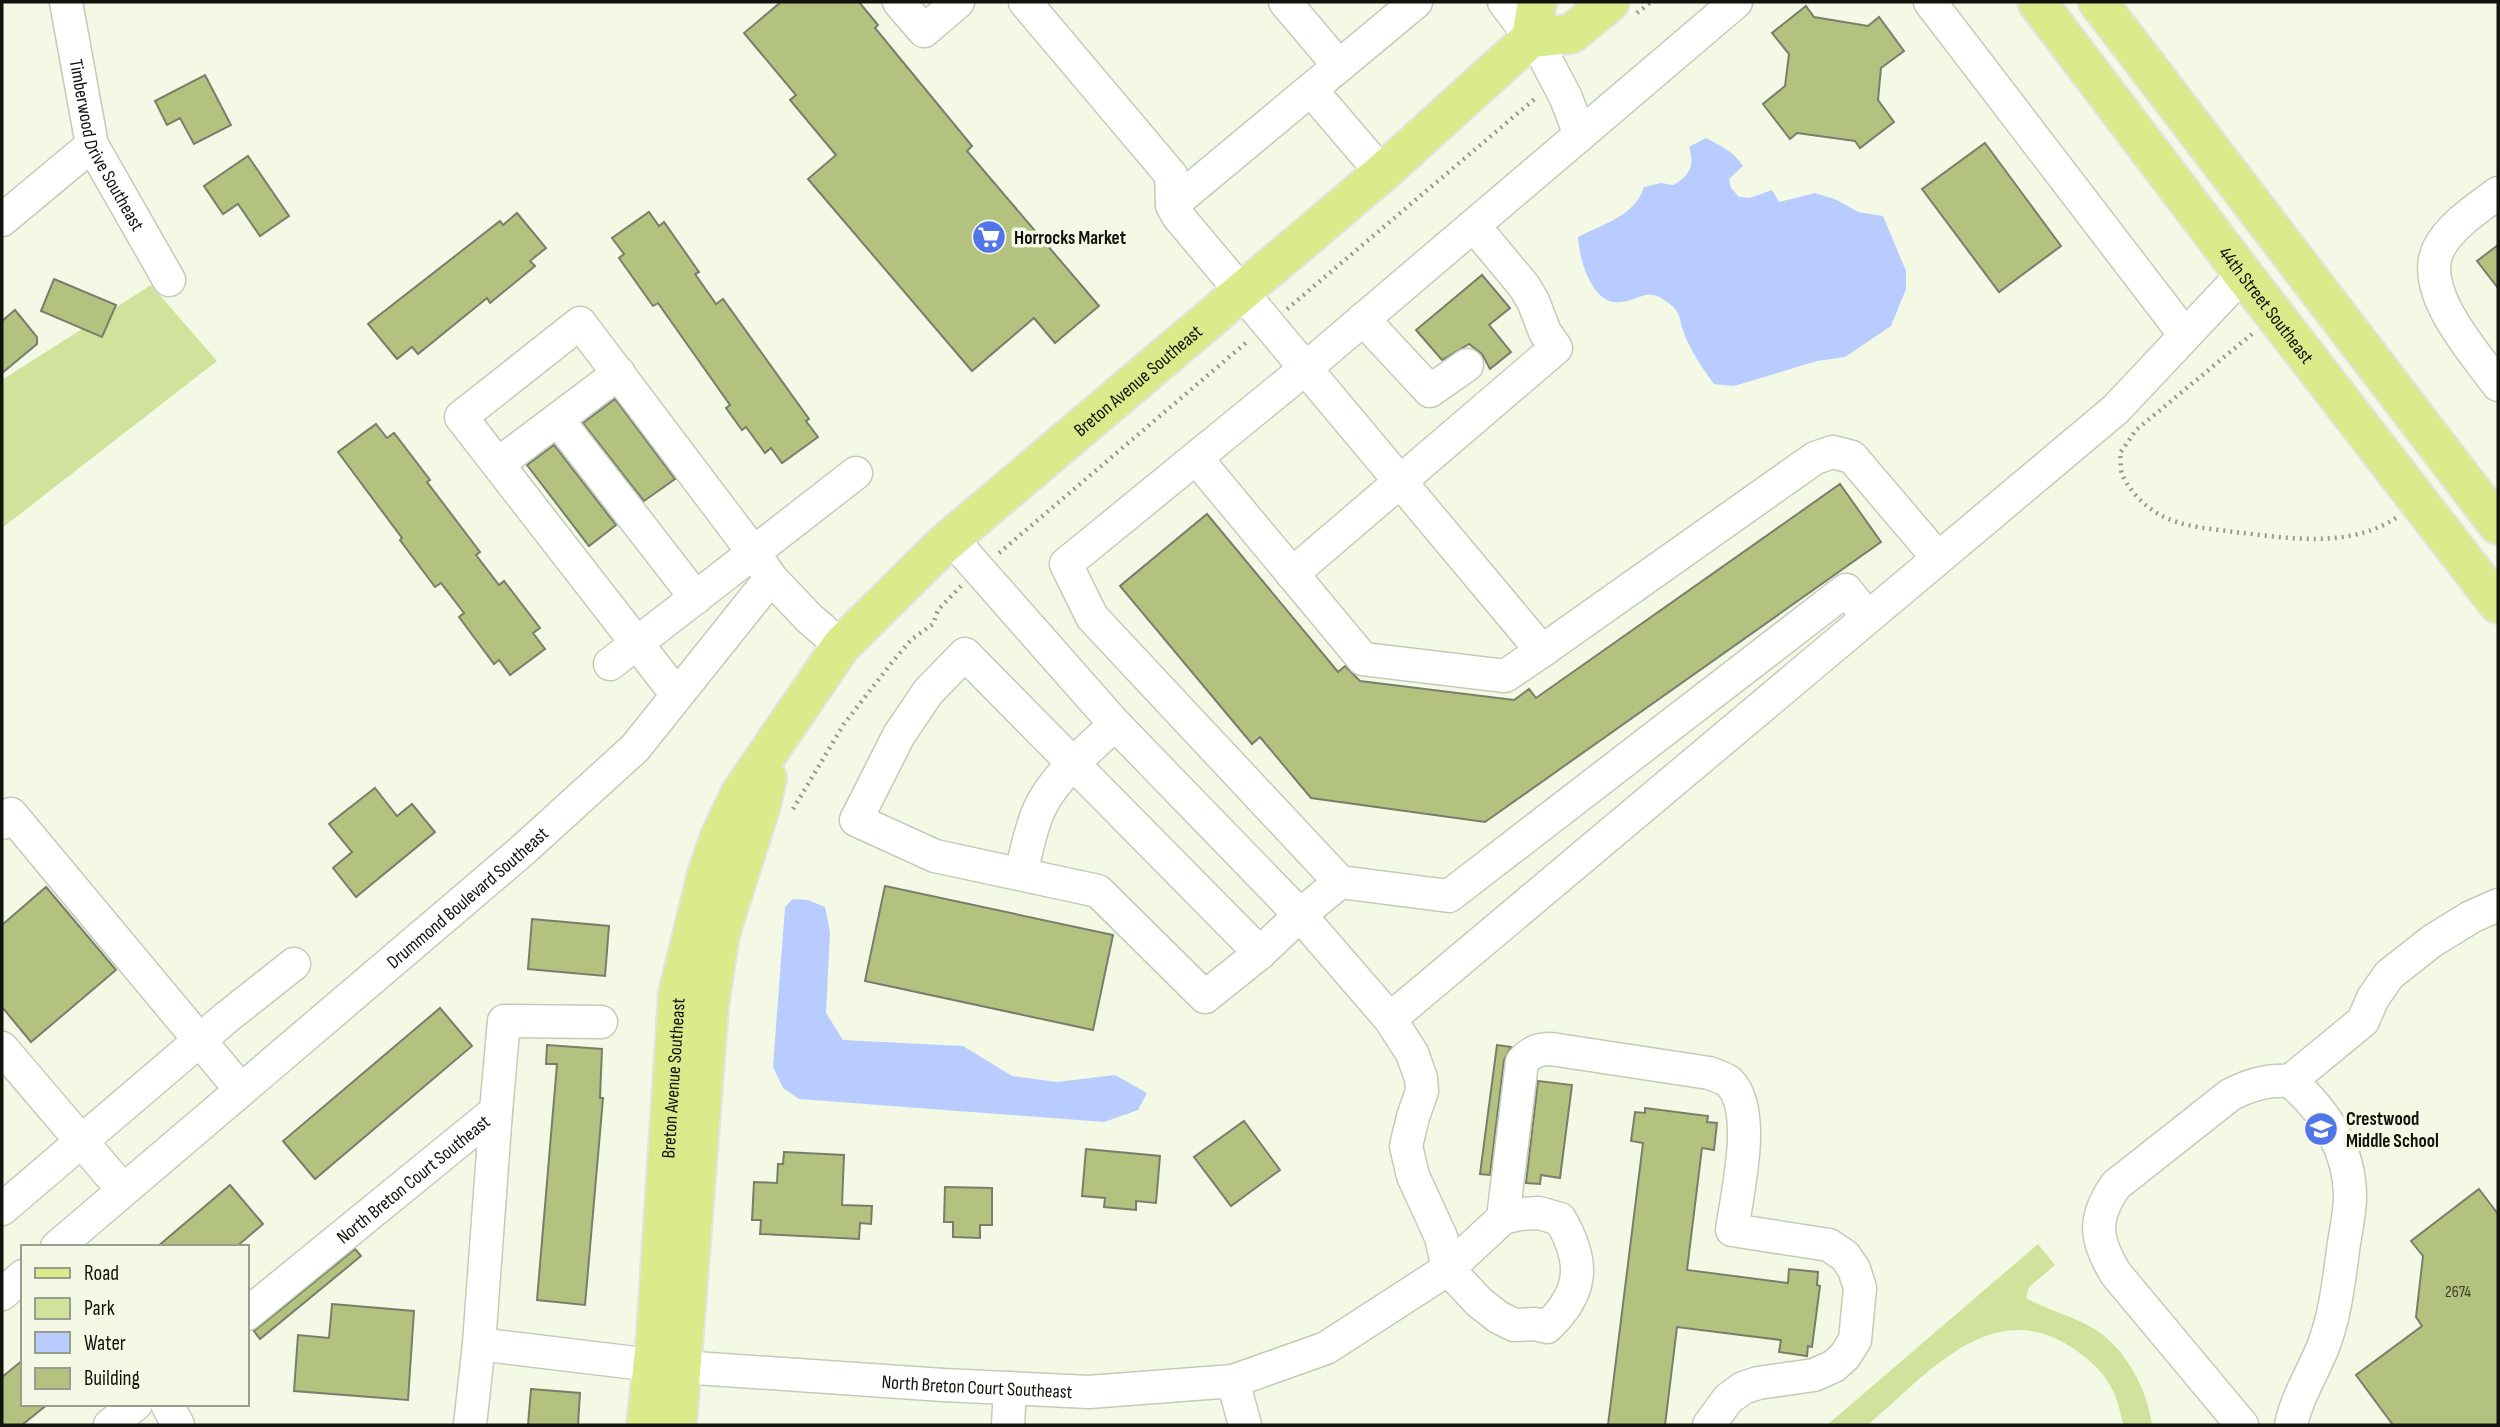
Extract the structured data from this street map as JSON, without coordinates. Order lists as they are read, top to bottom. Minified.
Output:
{"streets":{"main road":["44th Street Southeast","Breton Avenue Southeast"],"street":["Timberwood Drive Southeast","Drummond Boulevard Southeast","North Breton Court Southeast"]},"crossings":[["Breton Avenue Southeast","North Breton Court Southeast"]],"places":{"supermarket":["Horrocks Market"],"school or university":["Crestwood Middle School"]},"house_numbers":["2674"],"legend":["Road","Park","Water","Building"]}
